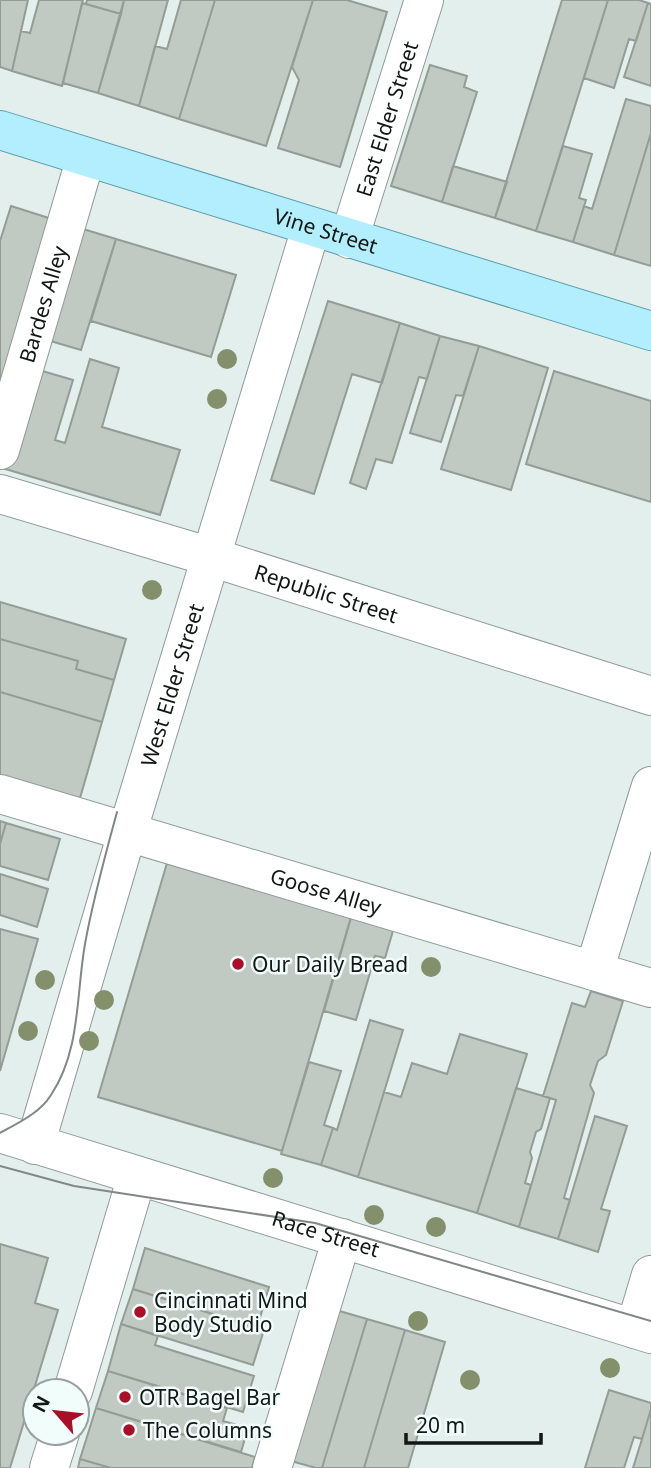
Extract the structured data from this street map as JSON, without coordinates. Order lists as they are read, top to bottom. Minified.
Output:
{"streets":{"main road":["Vine Street"],"street":["East Elder Street","Bardes Alley","Republic Street","West Elder Street","Goose Alley","Race Street"]},"crossings":[["East Elder Street","Vine Street"],["Vine Street","Bardes Alley"],["Vine Street","West Elder Street"],["Republic Street","West Elder Street"],["West Elder Street","Goose Alley"],["West Elder Street","Race Street"]],"places":["Our Daily Bread","Cincinnati Mind Body Studio","OTR Bagel Bar","The Columns"],"scale_bar":"20 m","north":"top left"}
